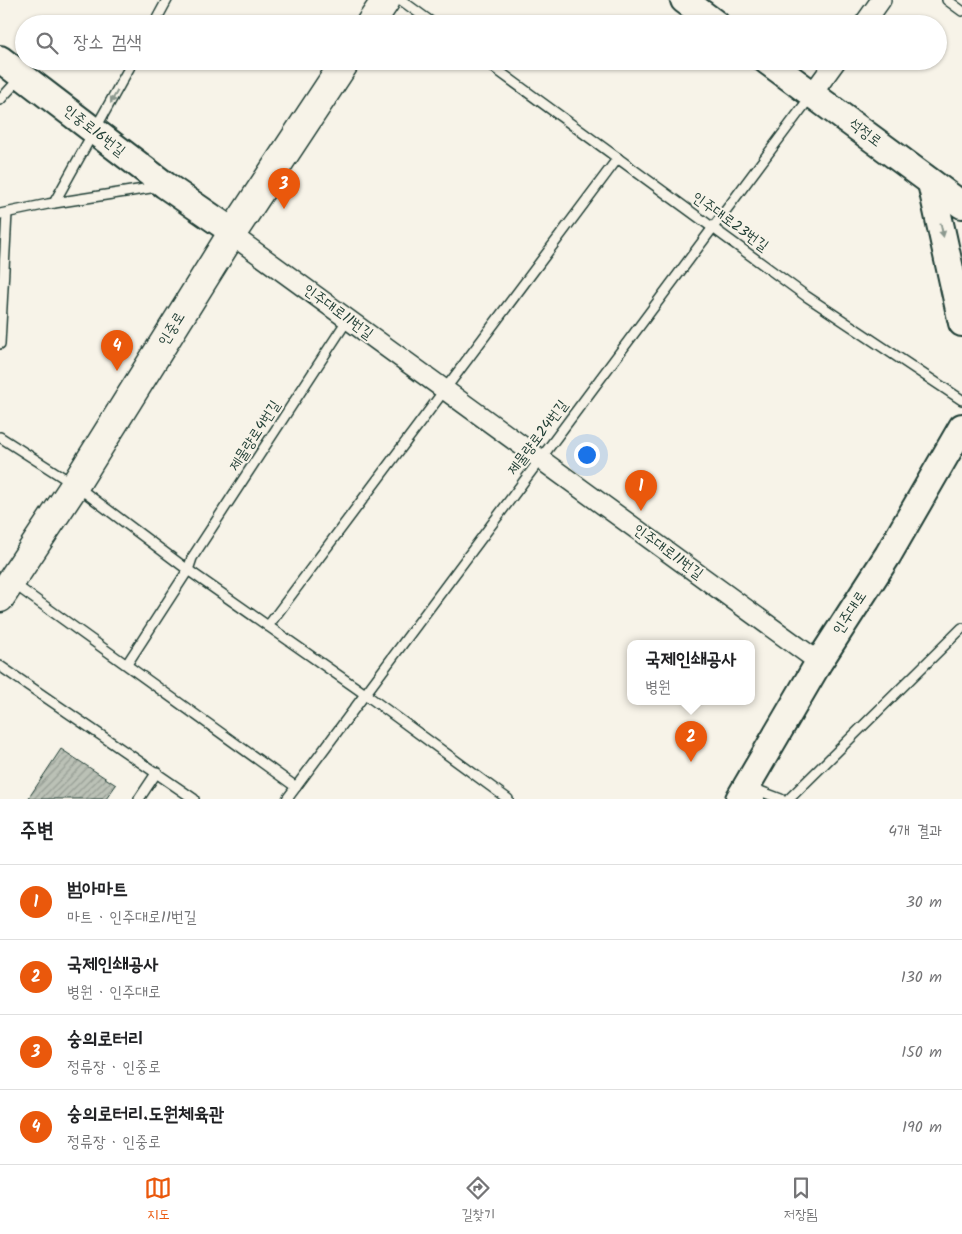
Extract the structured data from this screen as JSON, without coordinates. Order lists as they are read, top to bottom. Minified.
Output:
{"streets":{"main road":["인중로16번길","석정로","인중로","인주대로"],"street":["인주대로11번길"],"lane":["인주대로23번길","제물량로4번길","제물량로24번길"]},"crossings":[["인중로16번길","인주대로11번길"],["인중로16번길","인중로"],["석정로","제물량로24번길"],["인주대로23번길","제물량로24번길"],["인주대로11번길","인중로"],["인주대로11번길","제물량로4번길"],["인주대로11번길","제물량로24번길"],["인주대로11번길","인주대로"]],"page":{"search":"장소 검색","pins":["3","4","1","2"],"popup":["국제인쇄공사","병원"],"heading":["주변","4개 결과"],"list":[{"mark":"1","name":"범아마트","note":"마트 · 인주대로11번길","value":"30 m"},{"mark":"2","name":"국제인쇄공사","note":"병원 · 인주대로","value":"130 m"},{"mark":"3","name":"숭의로터리","note":"정류장 · 인중로","value":"150 m"},{"mark":"4","name":"숭의로터리.도원체육관","note":"정류장 · 인중로","value":"190 m"}],"nav":["지도","길찾기","저장됨"]}}
